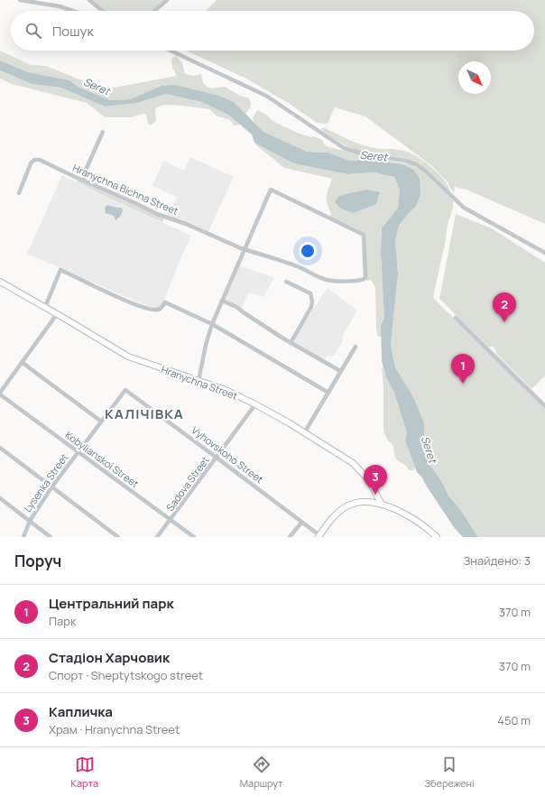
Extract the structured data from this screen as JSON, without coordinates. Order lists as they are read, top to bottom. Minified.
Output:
{"streets":{"street":["Hranychna Bichna Street","Hranychna Street","Vyhovskoho Street","Kobylianskoi Street","Lysenka Street","Sadova Street"]},"crossings":[["Hranychna Street","Sadova Street"],["Vyhovskoho Street","Lysenka Street"],["Vyhovskoho Street","Sadova Street"],["Kobylianskoi Street","Lysenka Street"],["Kobylianskoi Street","Sadova Street"]],"districts":["КАЛІЧІВКА"],"water":["Seret"],"north":"bottom right","page":{"search":"Пошук","pins":["2","1","3"],"heading":["Поруч","Знайдено: 3"],"list":[{"mark":"1","name":"Центральний парк","note":"Парк","value":"370 m"},{"mark":"2","name":"Стадіон Харчовик","note":"Спорт · Sheptytskogo street","value":"370 m"},{"mark":"3","name":"Капличка","note":"Храм · Hranychna Street","value":"450 m"}],"nav":["Карта","Маршрут","Збережені"]}}
